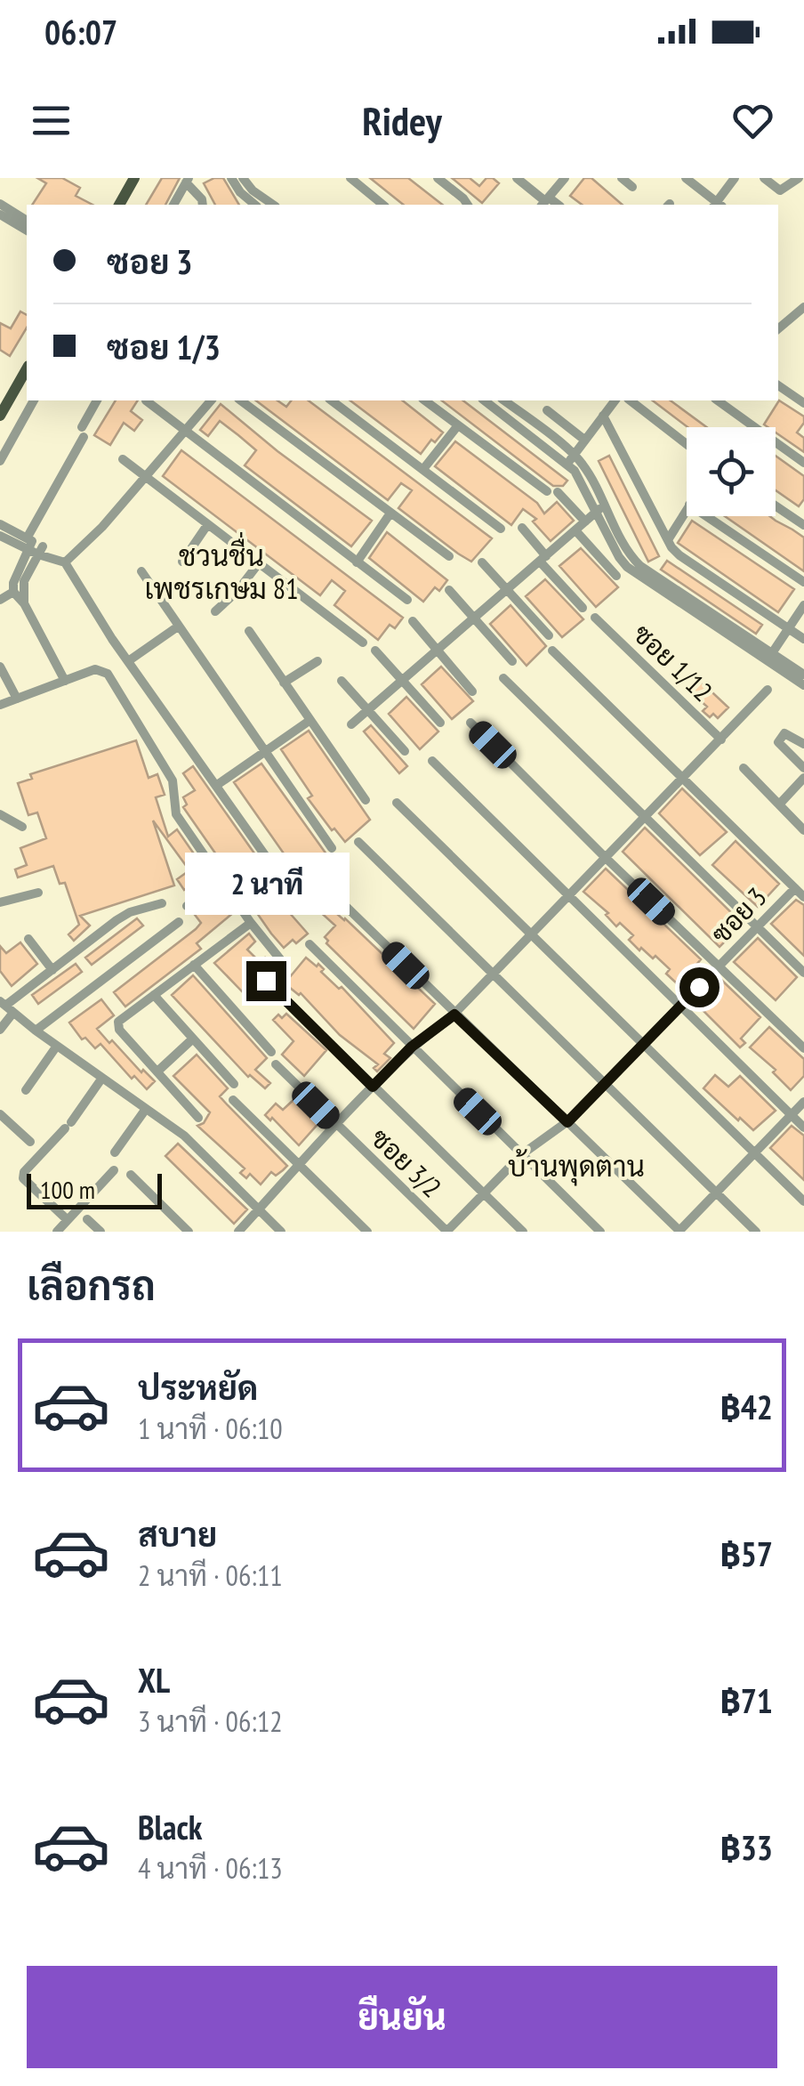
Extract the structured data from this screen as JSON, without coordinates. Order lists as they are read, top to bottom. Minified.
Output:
{"streets":{"street":["ซอย 1/12","ซอย 3","ซอย 3/2"]},"crossings":[["ซอย 3","ซอย 3/2"]],"districts":["ชวนชื่น เพชรเกษม 81","บ้านพุดตาน"],"scale_bar":"100 m","page":{"status":"06:07","header":"Ridey","banner":["ซอย 3","ซอย 1/3"],"bubble":"2 นาที","scale":"100 m","heading":"เลือกรถ","list":[{"name":"ประหยัด","note":"1 นาที · 06:10","value":"฿42"},{"name":"สบาย","note":"2 นาที · 06:11","value":"฿57"},{"name":"XL","note":"3 นาที · 06:12","value":"฿71"},{"name":"Black","note":"4 นาที · 06:13","value":"฿33"}],"buttons":"ยืนยัน"}}
